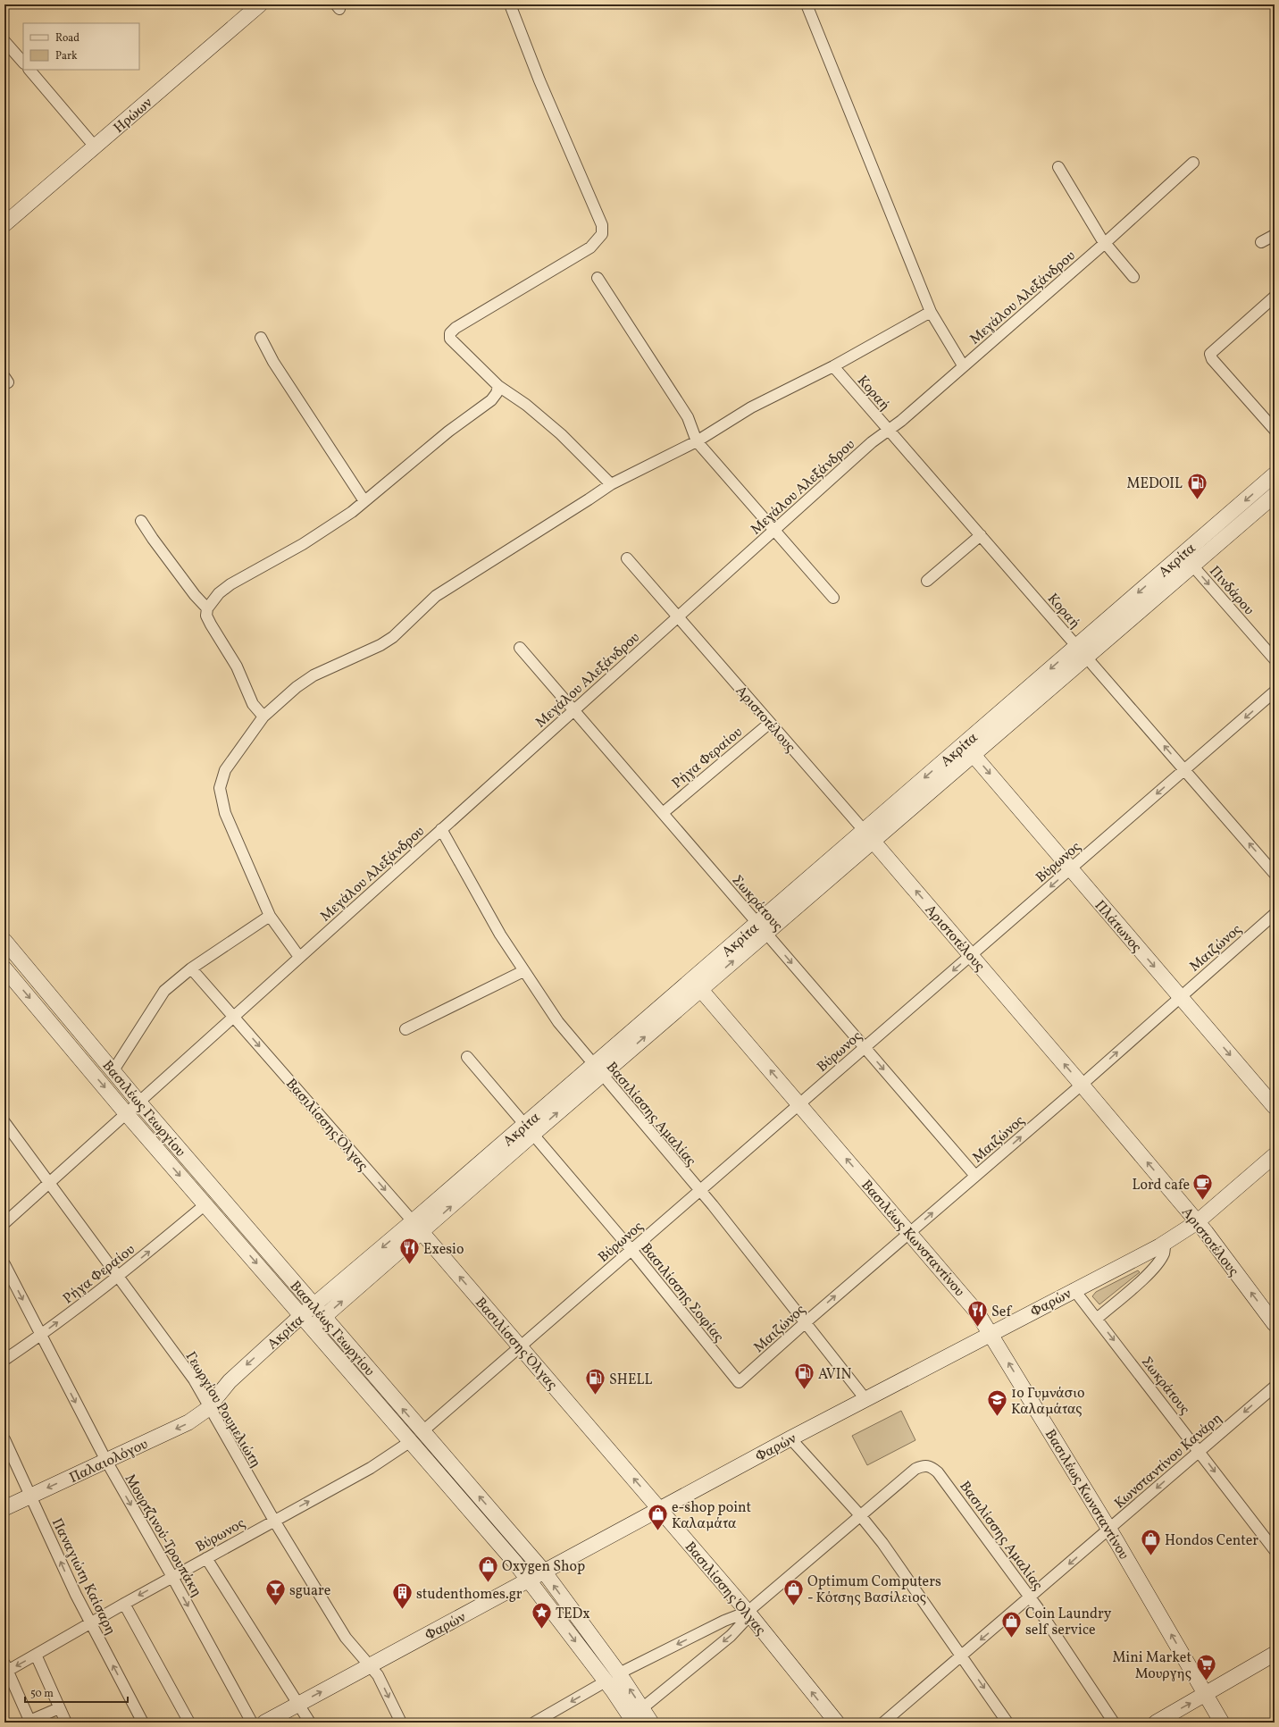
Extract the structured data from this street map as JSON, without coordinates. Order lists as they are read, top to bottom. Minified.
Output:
{"streets":{"street":["Ηρώων","Μεγάλου Αλεξάνδρου","Κοραή","Ακρίτα","Πινδάρου","Αριστοτέλους","Ρήγα Φεραίου","Βύρωνος","Σωκράτους","Πλάτωνος","Μαιζώνος","Βασιλέως Γεωργίου","Βασιλίσσης Αμαλίας","Βασιλίσσης Όλγας","Βασιλέως Κωνσταντίνου","Βασιλίσσης Σοφίας","Φαρών","Γεωργίου Ρουμελιώτη","Παλαιολόγου","Κωνσταντίνου Κανάρη","Μουρτζινού-Τρουπάκη","Παναγιώτη Καίσαρη"]},"crossings":[["Μεγάλου Αλεξάνδρου","Κοραή"],["Μεγάλου Αλεξάνδρου","Αριστοτέλους"],["Μεγάλου Αλεξάνδρου","Σωκράτους"],["Μεγάλου Αλεξάνδρου","Βασιλέως Γεωργίου"],["Μεγάλου Αλεξάνδρου","Βασιλίσσης Αμαλίας"],["Μεγάλου Αλεξάνδρου","Βασιλίσσης Όλγας"],["Μεγάλου Αλεξάνδρου","Γεωργίου Ρουμελιώτη"],["Κοραή","Ακρίτα"],["Κοραή","Βύρωνος"],["Ακρίτα","Πινδάρου"],["Ακρίτα","Αριστοτέλους"],["Ακρίτα","Σωκράτους"],["Ακρίτα","Πλάτωνος"],["Ακρίτα","Βασιλέως Γεωργίου"],["Ακρίτα","Βασιλίσσης Αμαλίας"],["Ακρίτα","Βασιλίσσης Όλγας"],["Ακρίτα","Βασιλέως Κωνσταντίνου"],["Ακρίτα","Βασιλίσσης Σοφίας"],["Ακρίτα","Γεωργίου Ρουμελιώτη"],["Ακρίτα","Παλαιολόγου"],["Αριστοτέλους","Ρήγα Φεραίου"],["Αριστοτέλους","Βύρωνος"],["Αριστοτέλους","Μαιζώνος"],["Αριστοτέλους","Φαρών"],["Ρήγα Φεραίου","Σωκράτους"],["Ρήγα Φεραίου","Βασιλέως Γεωργίου"],["Ρήγα Φεραίου","Γεωργίου Ρουμελιώτη"],["Ρήγα Φεραίου","Μουρτζινού-Τρουπάκη"],["Βύρωνος","Σωκράτους"],["Βύρωνος","Πλάτωνος"],["Βύρωνος","Βασιλέως Γεωργίου"],["Βύρωνος","Βασιλίσσης Αμαλίας"],["Βύρωνος","Βασιλίσσης Όλγας"],["Βύρωνος","Βασιλέως Κωνσταντίνου"],["Βύρωνος","Βασιλίσσης Σοφίας"],["Βύρωνος","Γεωργίου Ρουμελιώτη"],["Βύρωνος","Μουρτζινού-Τρουπάκη"],["Βύρωνος","Παναγιώτη Καίσαρη"],["Σωκράτους","Μαιζώνος"],["Σωκράτους","Φαρών"],["Σωκράτους","Κωνσταντίνου Κανάρη"],["Πλάτωνος","Μαιζώνος"],["Μαιζώνος","Βασιλίσσης Αμαλίας"],["Μαιζώνος","Βασιλέως Κωνσταντίνου"],["Μαιζώνος","Βασιλίσσης Σοφίας"],["Βασιλέως Γεωργίου","Φαρών"],["Βασιλίσσης Αμαλίας","Φαρών"],["Βασιλίσσης Αμαλίας","Κωνσταντίνου Κανάρη"],["Βασιλίσσης Όλγας","Φαρών"],["Βασιλέως Κωνσταντίνου","Φαρών"],["Βασιλέως Κωνσταντίνου","Κωνσταντίνου Κανάρη"],["Φαρών","Γεωργίου Ρουμελιώτη"],["Γεωργίου Ρουμελιώτη","Παλαιολόγου"],["Παλαιολόγου","Μουρτζινού-Τρουπάκη"],["Παλαιολόγου","Παναγιώτη Καίσαρη"]],"one_way":["Κοραή","Πινδάρου","Αριστοτέλους","Ρήγα Φεραίου","Σωκράτους","Πλάτωνος","Μαιζώνος","Βασιλέως Κωνσταντίνου","Παλαιολόγου","Κωνσταντίνου Κανάρη"],"places":{"fuel station":["MEDOIL","AVIN","SHELL"],"cafe":["Lord cafe"],"restaurant":["Exesio","Sef"],"school or university":["1ο Γυμνάσιο Καλαμάτας"],"shop":["e-shop point Καλαμάτα","Hondos Center","Oxygen Shop","Optimum Computers - Κότσης Βασίλειος","Coin Laundry self service"],"bar":["sguare"],"building":["studenthomes.gr"],"place":["TEDx"],"supermarket":["Mini Market Μουργης"]},"legend":["Road","Park"],"scale_bar":"50 m"}
